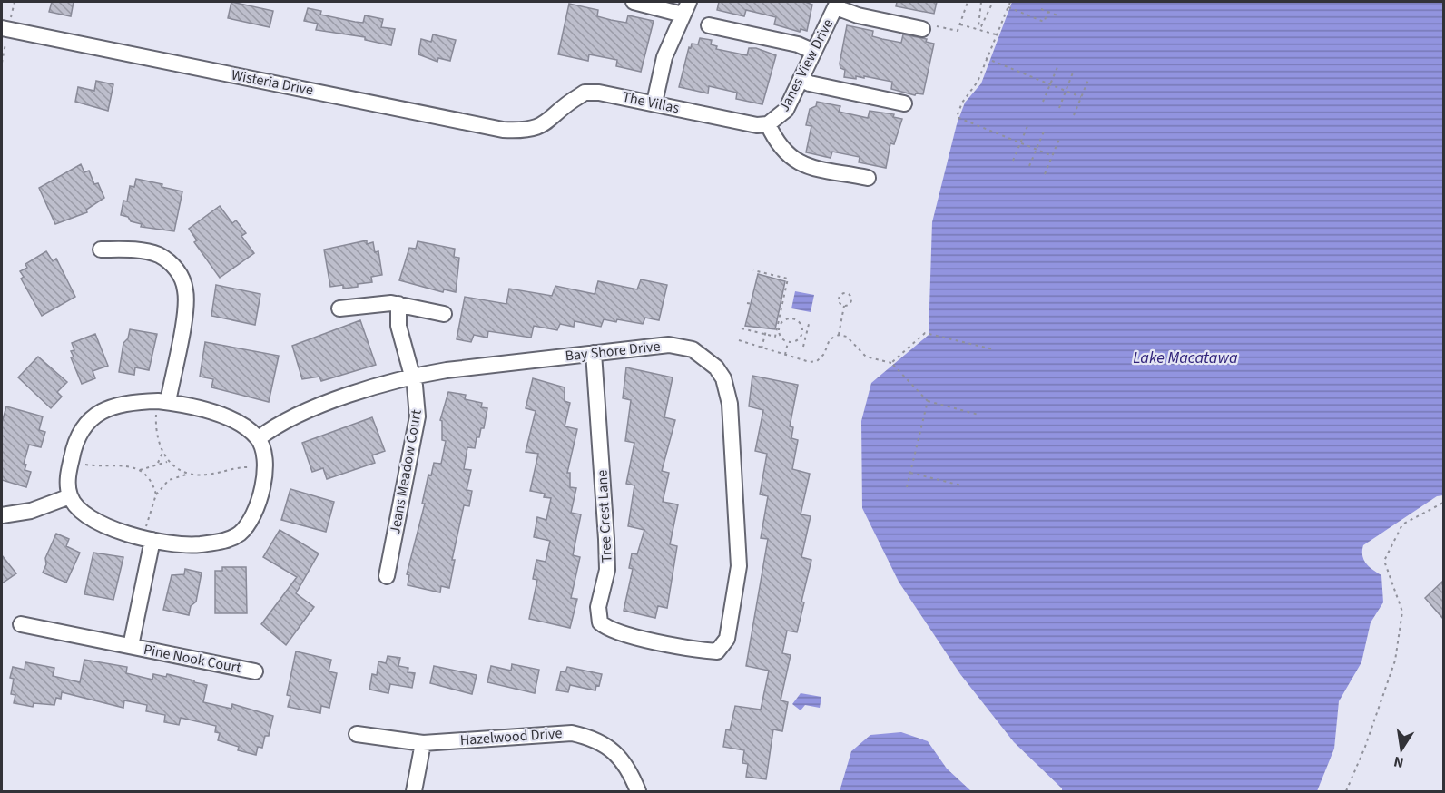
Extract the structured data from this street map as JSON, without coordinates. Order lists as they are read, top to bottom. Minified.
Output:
{"streets":{"street":["Janes View Drive","Wisteria Drive","The Villas","Bay Shore Drive","Jeans Meadow Court","Tree Crest Lane","Pine Nook Court","Hazelwood Drive"]},"crossings":[["Janes View Drive","The Villas"],["Wisteria Drive","The Villas"],["Bay Shore Drive","Jeans Meadow Court"],["Bay Shore Drive","Tree Crest Lane"]],"water":["Lake Macatawa"],"north":"bottom"}
